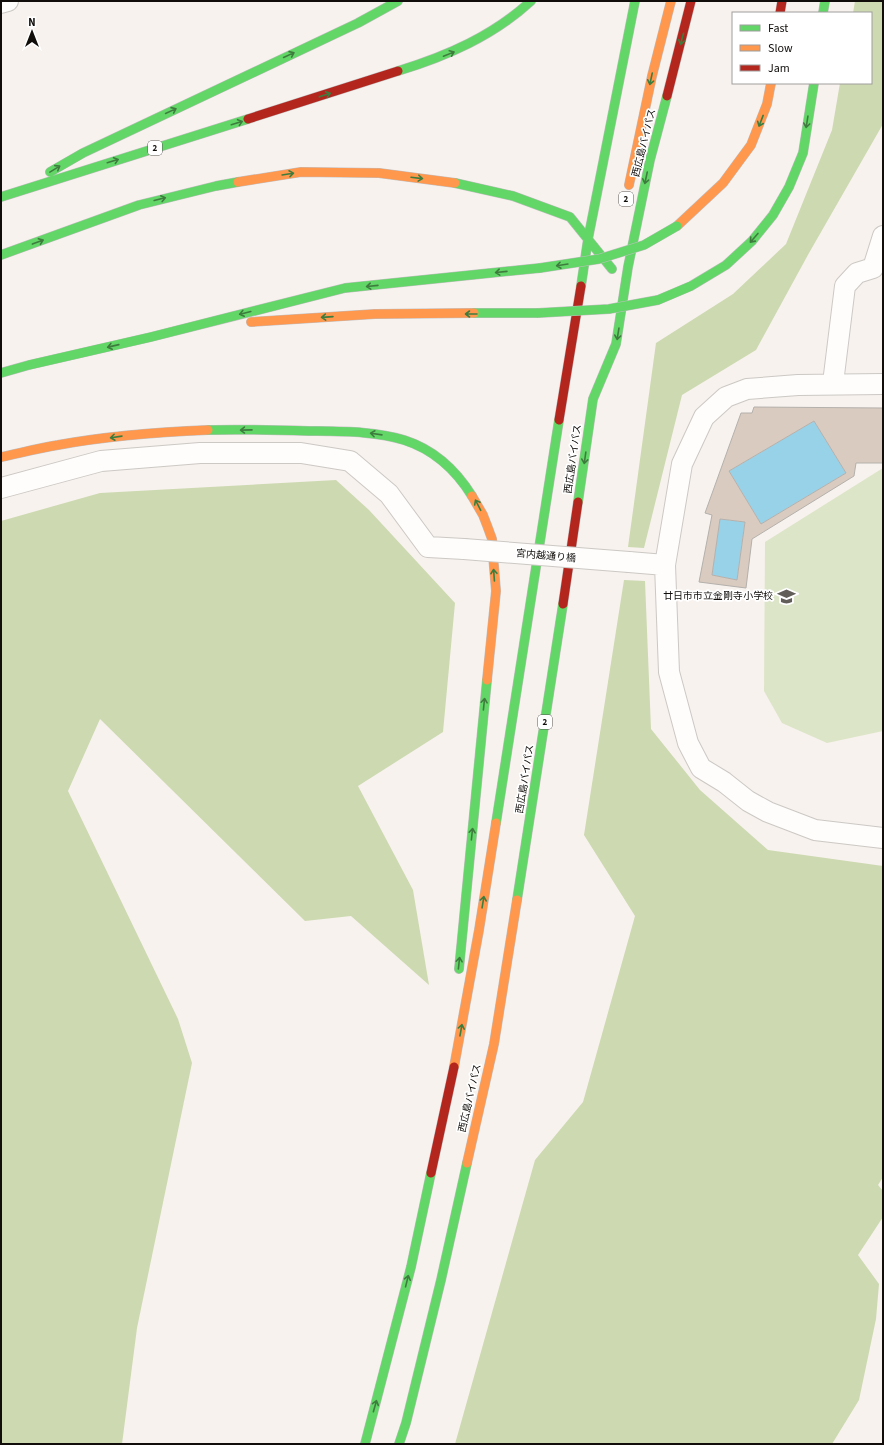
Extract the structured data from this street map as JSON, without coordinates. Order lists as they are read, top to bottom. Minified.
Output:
{"streets":{"highway":["西広島バイパス","2"],"street":["宮内越通り橋"]},"crossings":[["西広島バイパス","2"]],"places":{"school or university":["廿日市市立金剛寺小学校"]},"legend":["Fast","Slow","Jam"],"north":"top"}
